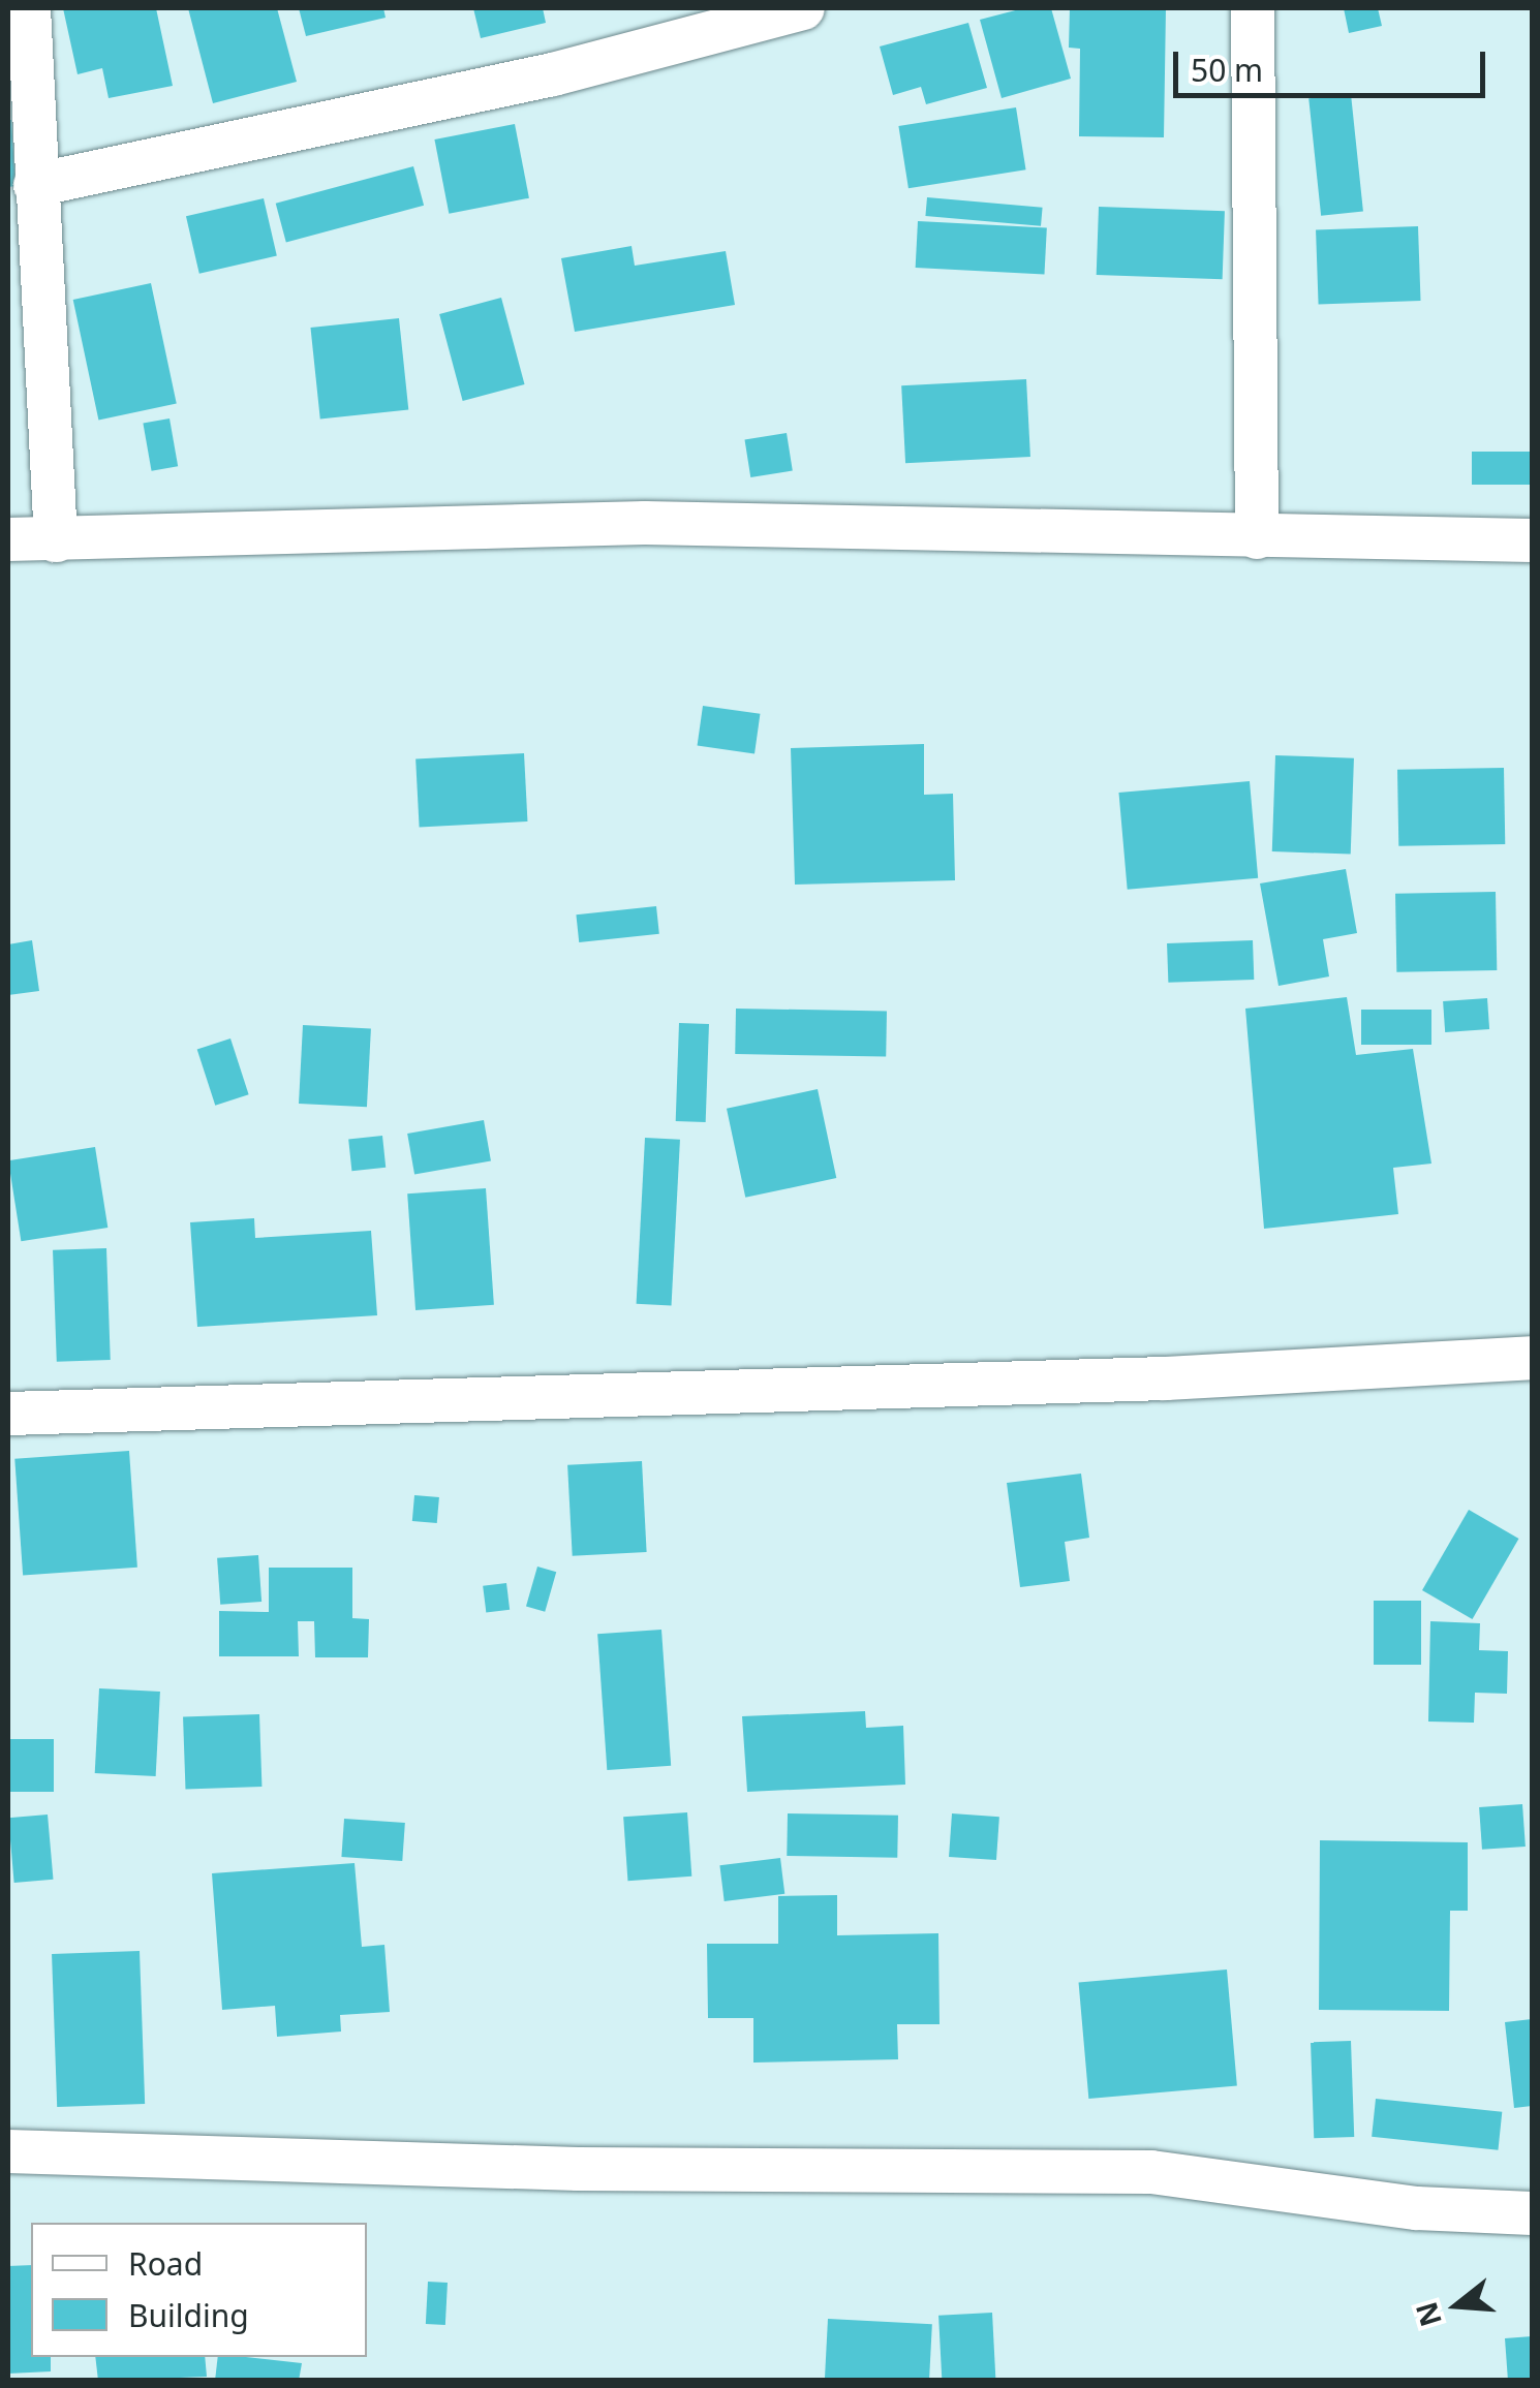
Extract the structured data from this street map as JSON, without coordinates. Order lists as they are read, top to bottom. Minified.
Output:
{"legend":["Road","Building"],"scale_bar":"50 m","north":"left"}
